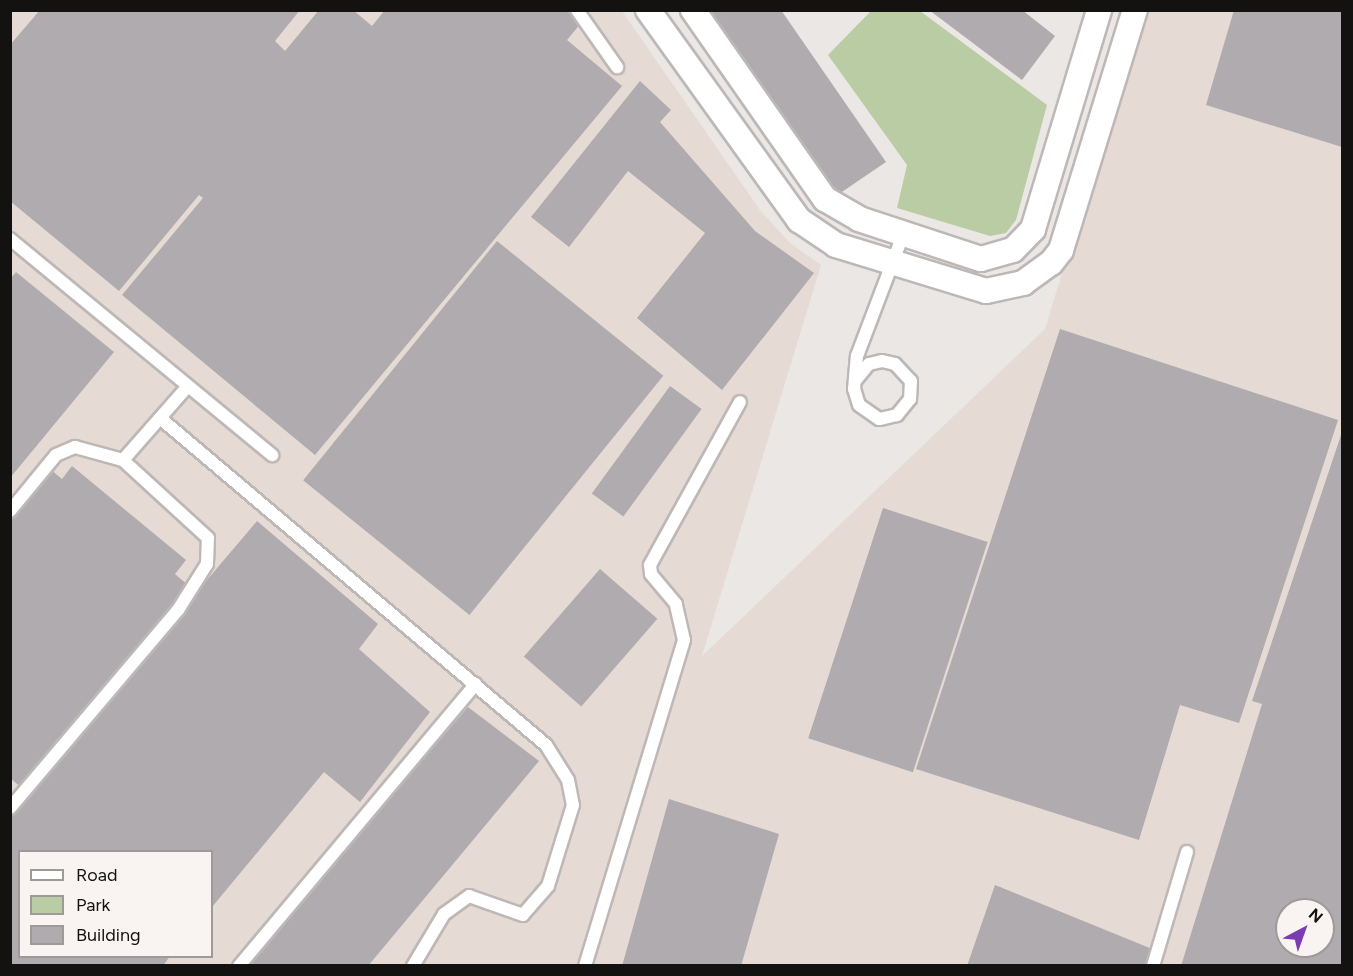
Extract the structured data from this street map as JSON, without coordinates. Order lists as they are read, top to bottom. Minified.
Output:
{"legend":["Road","Park","Building"],"north":"top right"}
